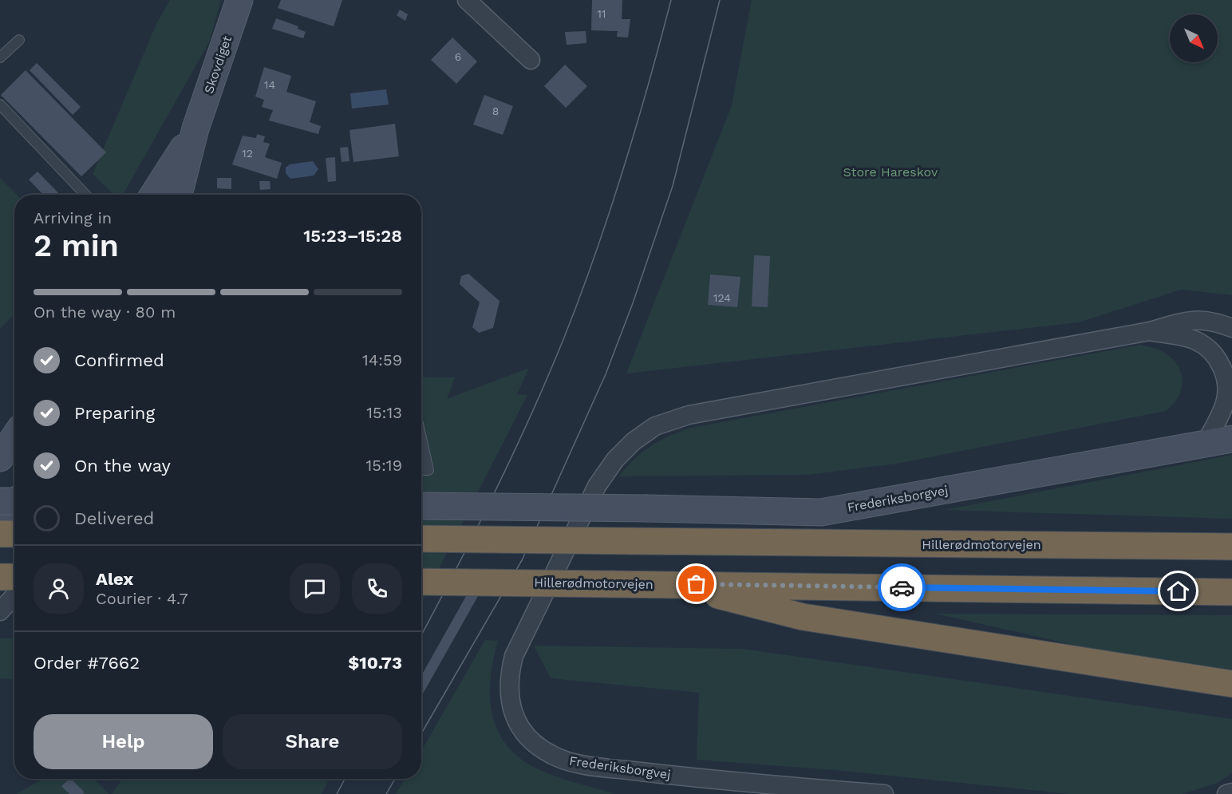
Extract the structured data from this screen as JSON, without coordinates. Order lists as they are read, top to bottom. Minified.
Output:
{"streets":{"highway":["Hillerødmotorvejen"],"street":["Skovdiget","Frederiksborgvej"]},"parks":["Store Hareskov"],"house_numbers":["11","6","14","8","12","124"],"north":"bottom right","page":{"heading":["2 min","Arriving in","15:23–15:28"],"panel":["Alex","Courier · 4.7","Order #7662","$10.73"],"bar":"On the way · 80 m","list":[["Confirmed","14:59"],["Preparing","15:13"],["On the way","15:19"],"Delivered"],"buttons":["Help","Share"]}}
